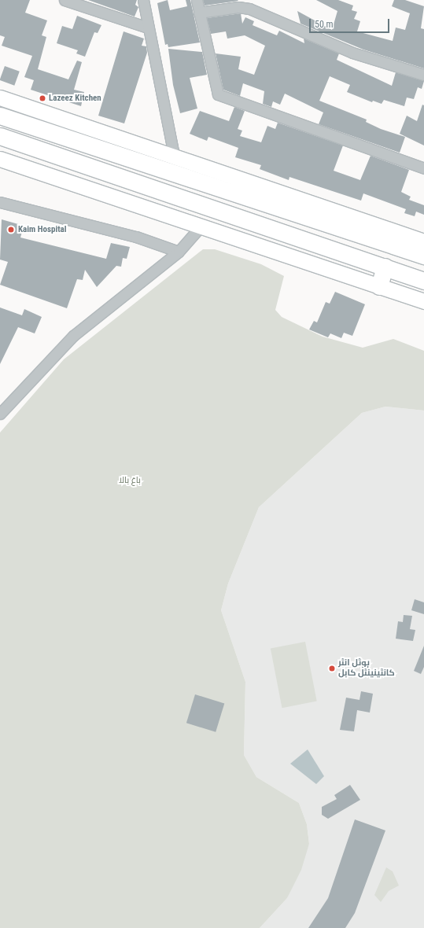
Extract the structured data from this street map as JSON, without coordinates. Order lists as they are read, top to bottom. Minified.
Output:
{"parks":["باغ بالا"],"places":["Lazeez Kitchen","Kaim Hospital","ہوٹل انٹر کانٹینینٹل کابل"],"scale_bar":"50 m"}
